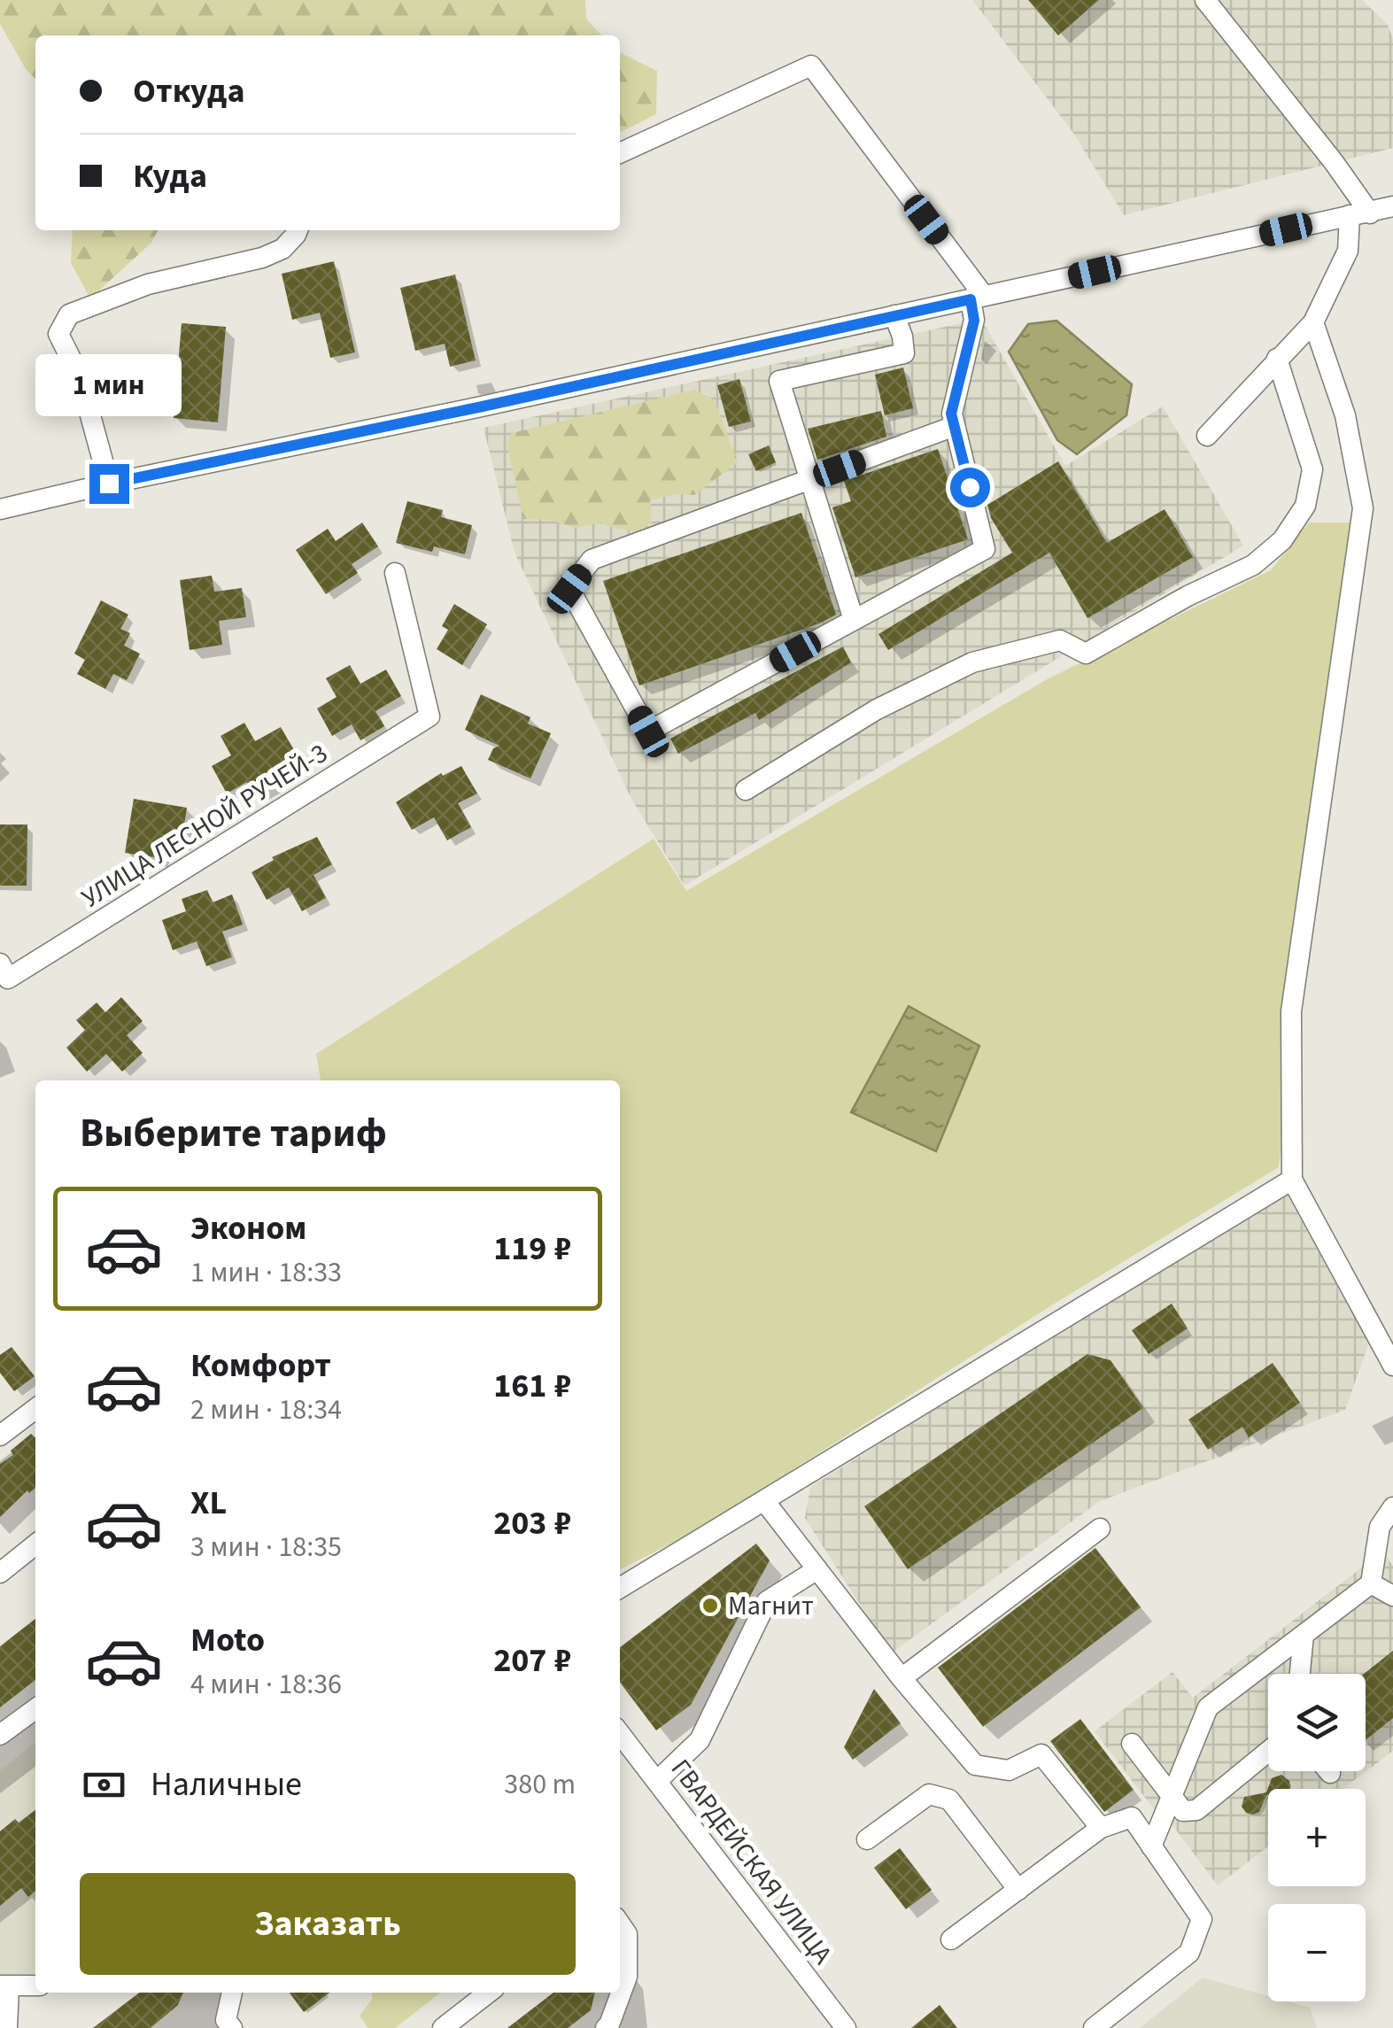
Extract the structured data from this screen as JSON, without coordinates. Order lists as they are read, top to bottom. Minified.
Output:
{"streets":{"street":["УЛИЦА ЛЕСНОЙ РУЧЕЙ-3","ГВАРДЕЙСКАЯ УЛИЦА"]},"places":["Магнит"],"page":{"banner":["Откуда","Куда"],"bubble":"1 мин","heading":"Выберите тариф","list":[{"name":"Эконом","note":"1 мин · 18:33","value":"119 ₽"},{"name":"Комфорт","note":"2 мин · 18:34","value":"161 ₽"},{"name":"XL","note":"3 мин · 18:35","value":"203 ₽"},{"name":"Moto","note":"4 мин · 18:36","value":"207 ₽"}],"map_buttons":["+","−"],"pay":["Наличные","380 m"],"buttons":"Заказать"}}
